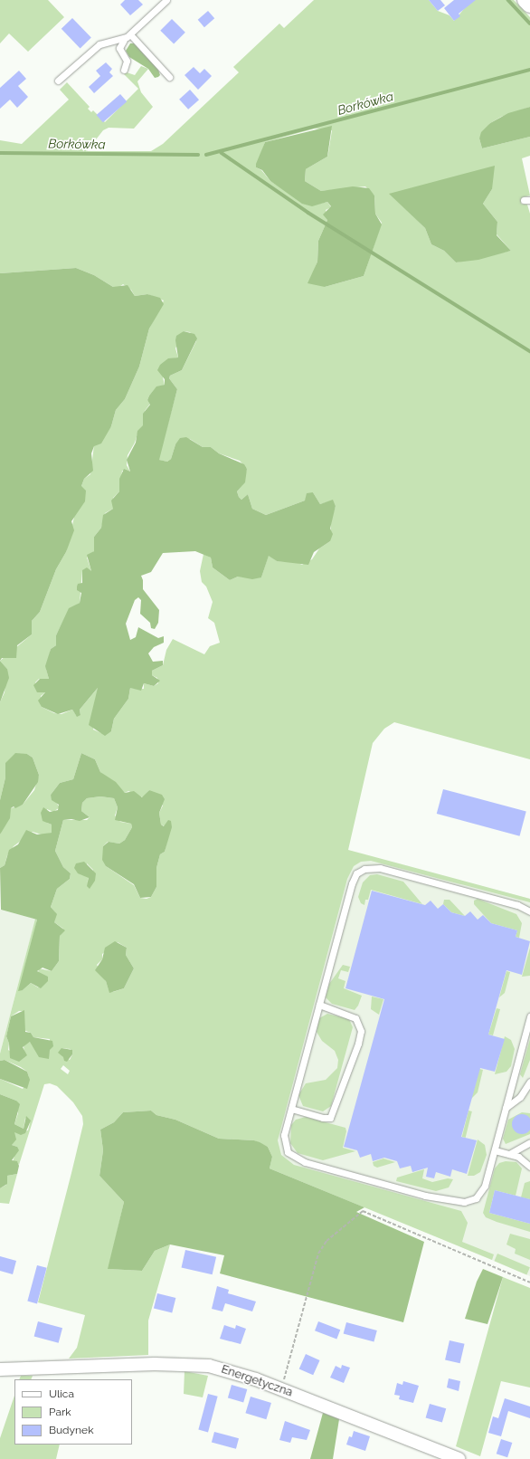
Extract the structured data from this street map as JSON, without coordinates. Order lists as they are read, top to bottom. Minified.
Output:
{"streets":{"street":["Energetyczna"]},"water":["Borkówka"],"legend":["Ulica","Park","Budynek"]}
